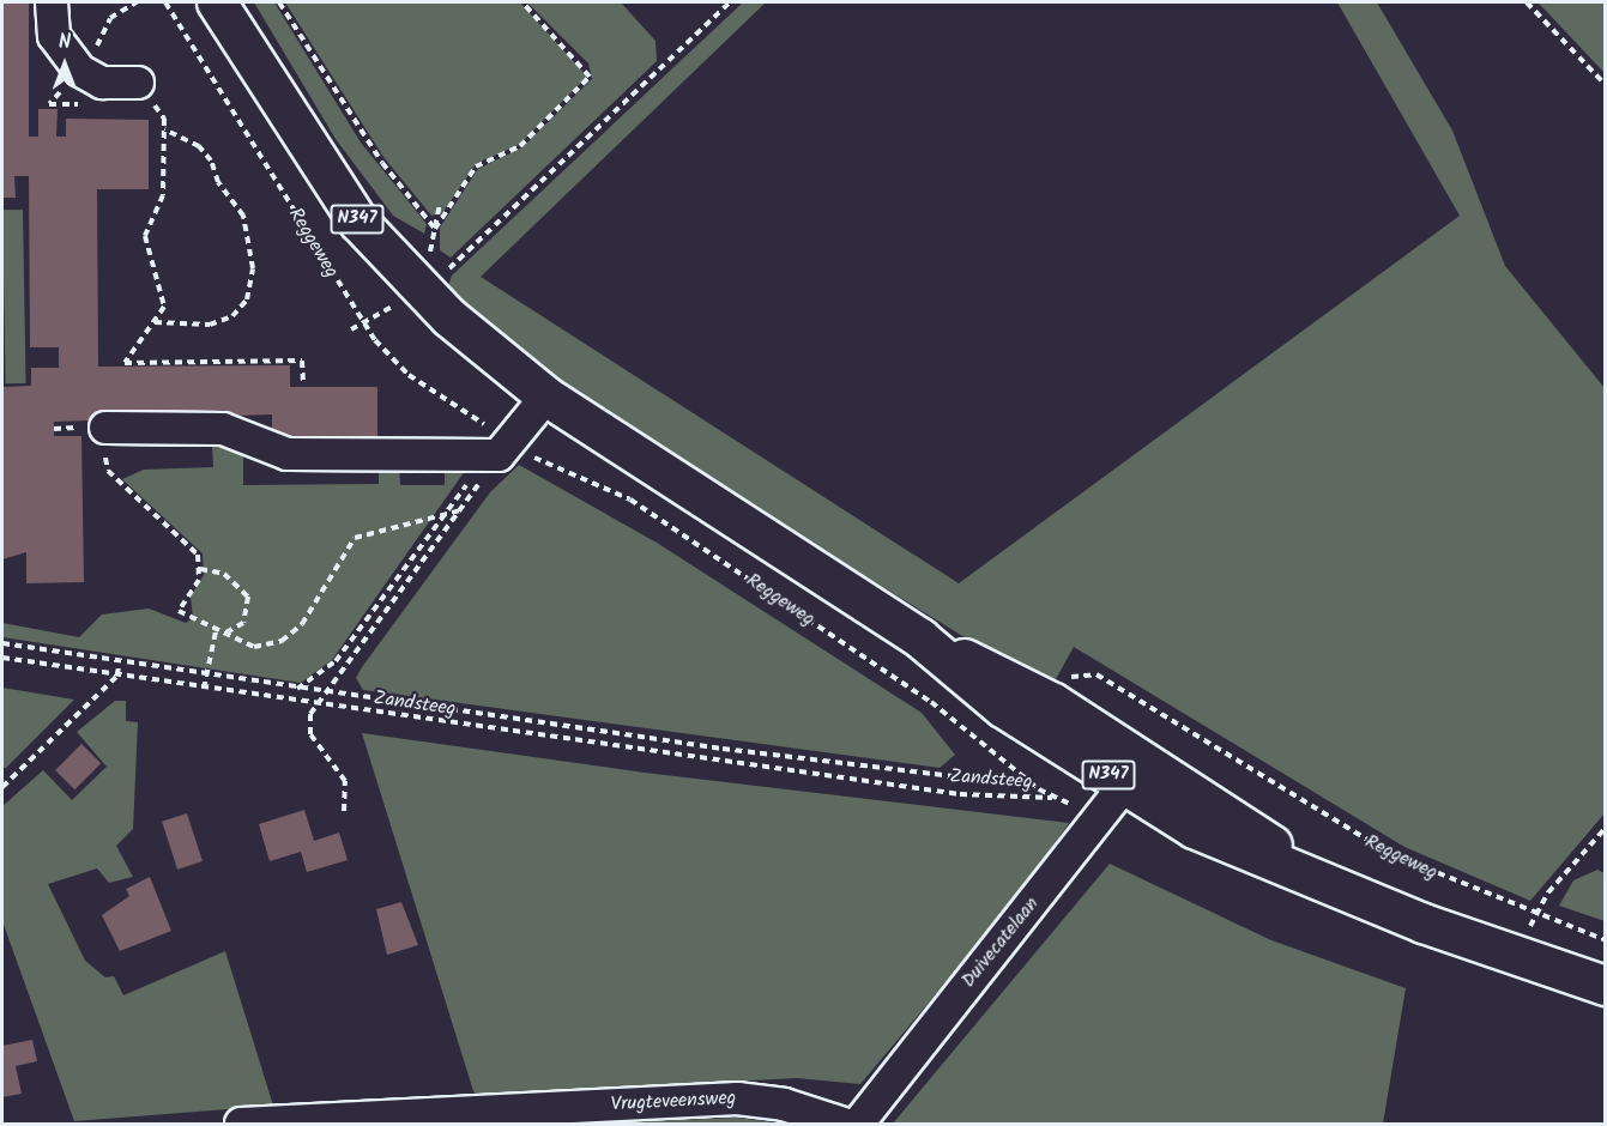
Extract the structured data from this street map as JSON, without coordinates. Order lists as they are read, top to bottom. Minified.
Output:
{"streets":{"main road":["N347"],"street":["Duivecatelaan","Vrugteveensweg"],"path":["Reggeweg","Zandsteeg"]},"crossings":[["N347","Duivecatelaan"],["Reggeweg","Zandsteeg"]],"north":"top"}
